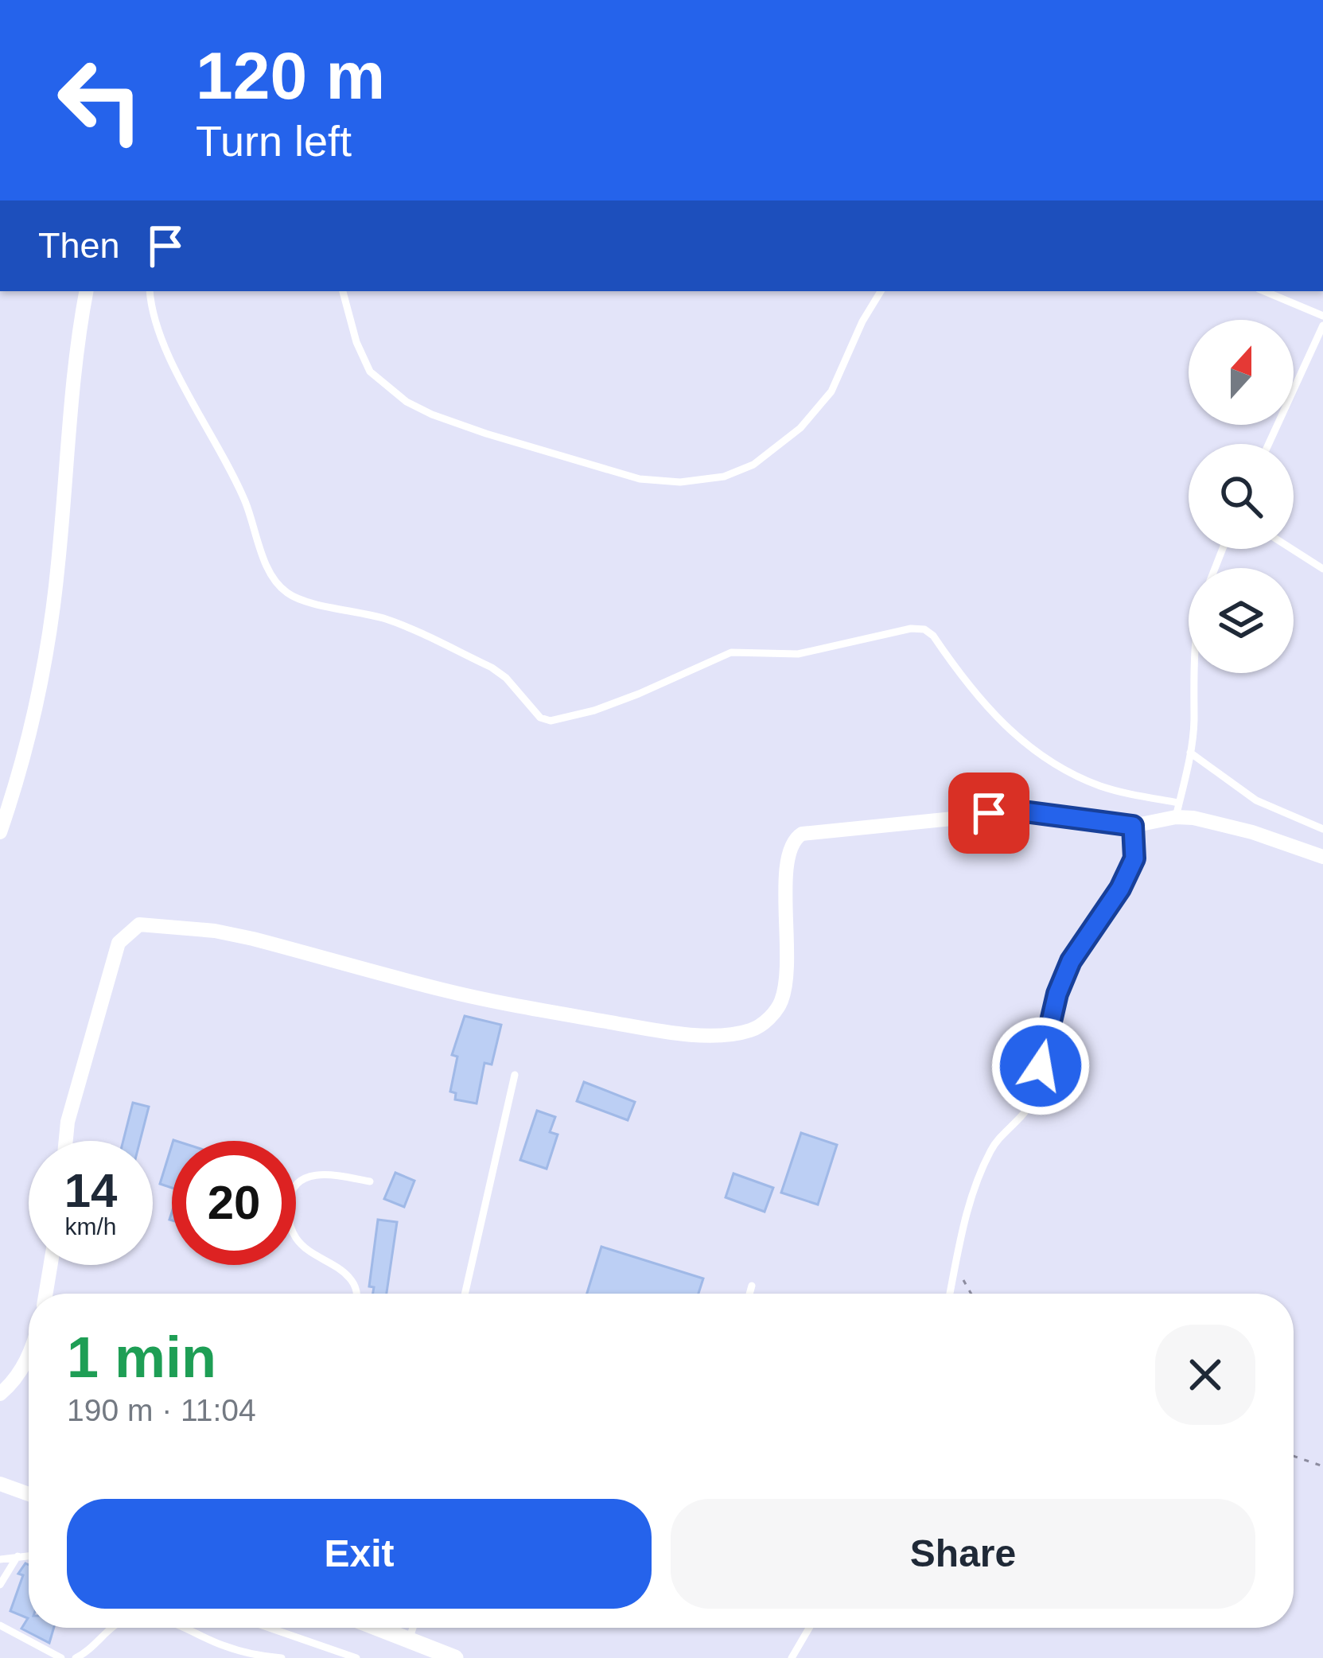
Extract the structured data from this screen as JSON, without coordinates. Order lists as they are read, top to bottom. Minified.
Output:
{"north":"top","page":{"turn":["120 m","Turn left"],"then":"Then","speed":"14 km/h","limit":"20","heading":["1 min","190 m · 11:04"],"buttons":["Exit","Share"]}}
